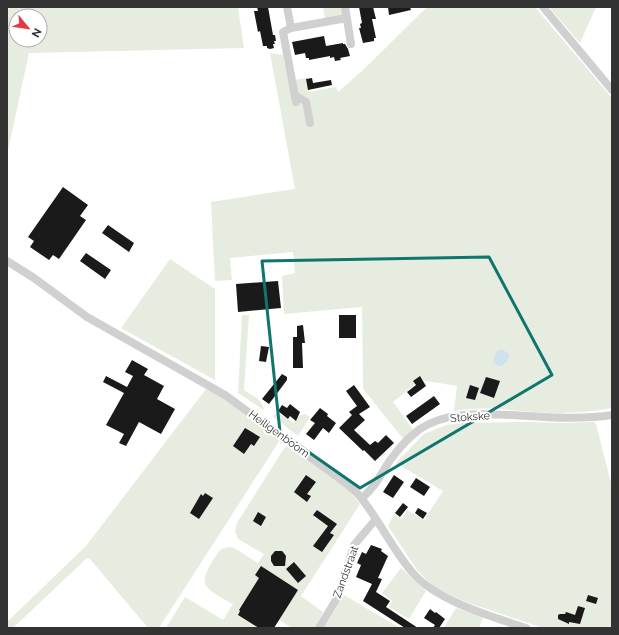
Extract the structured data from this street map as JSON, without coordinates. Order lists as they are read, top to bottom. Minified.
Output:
{"streets":{"street":["Stokske","Heiligenboom","Zandstraat"]},"crossings":[["Stokske","Heiligenboom"],["Heiligenboom","Zandstraat"]],"north":"bottom right"}
